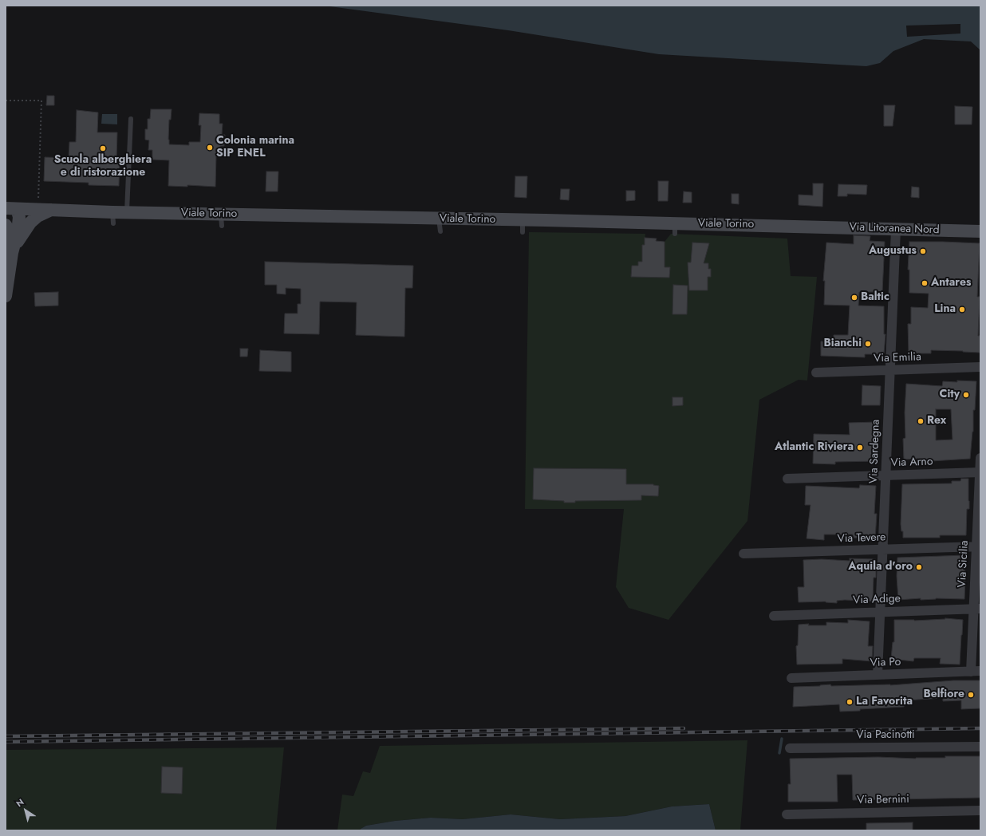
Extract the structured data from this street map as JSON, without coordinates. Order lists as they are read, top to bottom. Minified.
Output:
{"streets":{"street":["Viale Torino","Via Litoranea Nord","Via Emilia","Via Sardegna","Via Arno","Via Tevere","Via Sicilia","Via Adige","Via Po","Via Pacinotti","Via Bernini"]},"crossings":[["Viale Torino","Via Litoranea Nord"],["Via Litoranea Nord","Via Sardegna"],["Via Emilia","Via Sardegna"],["Via Sardegna","Via Arno"],["Via Sardegna","Via Tevere"],["Via Sardegna","Via Adige"],["Via Sardegna","Via Po"],["Via Arno","Via Sicilia"],["Via Tevere","Via Sicilia"],["Via Sicilia","Via Adige"],["Via Sicilia","Via Po"]],"places":["Colonia marina SIP ENEL","Scuola alberghiera e di ristorazione","Augustus","Antares","Baltic","Lina","Bianchi","City","Rex","Atlantic Riviera","Aquila d'oro","Belfiore","La Favorita"],"north":"top left"}
